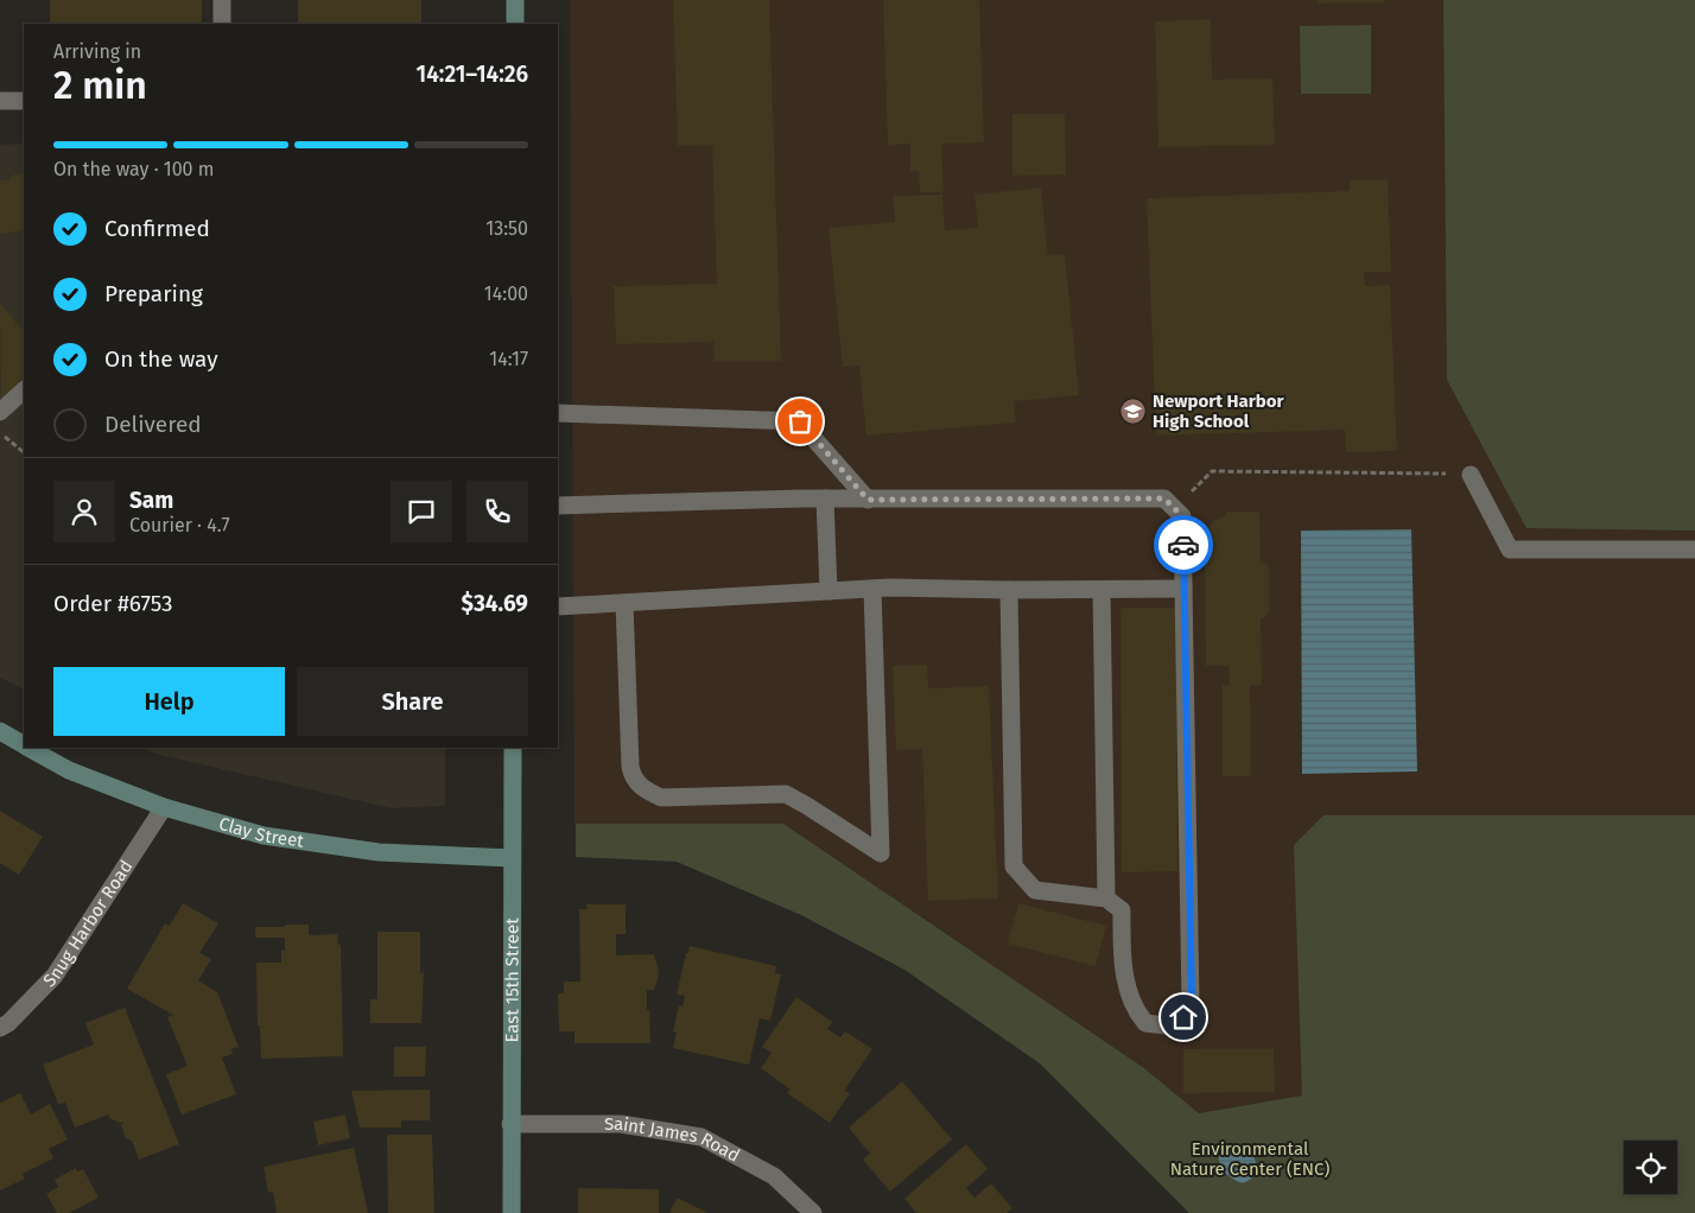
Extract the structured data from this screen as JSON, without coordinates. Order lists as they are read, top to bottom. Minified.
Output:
{"streets":{"street":["Clay Street","Snug Harbor Road","East 15th Street","Saint James Road"]},"crossings":[["Clay Street","Snug Harbor Road"],["Clay Street","East 15th Street"],["East 15th Street","Saint James Road"]],"parks":["Environmental Nature Center (ENC)"],"places":{"school or university":["Newport Harbor High School"]},"page":{"heading":["2 min","Arriving in","14:21–14:26"],"panel":["Sam","Courier · 4.7","Order #6753","$34.69"],"bar":"On the way · 100 m","list":[["Confirmed","13:50"],["Preparing","14:00"],["On the way","14:17"],"Delivered"],"buttons":["Help","Share"]}}
